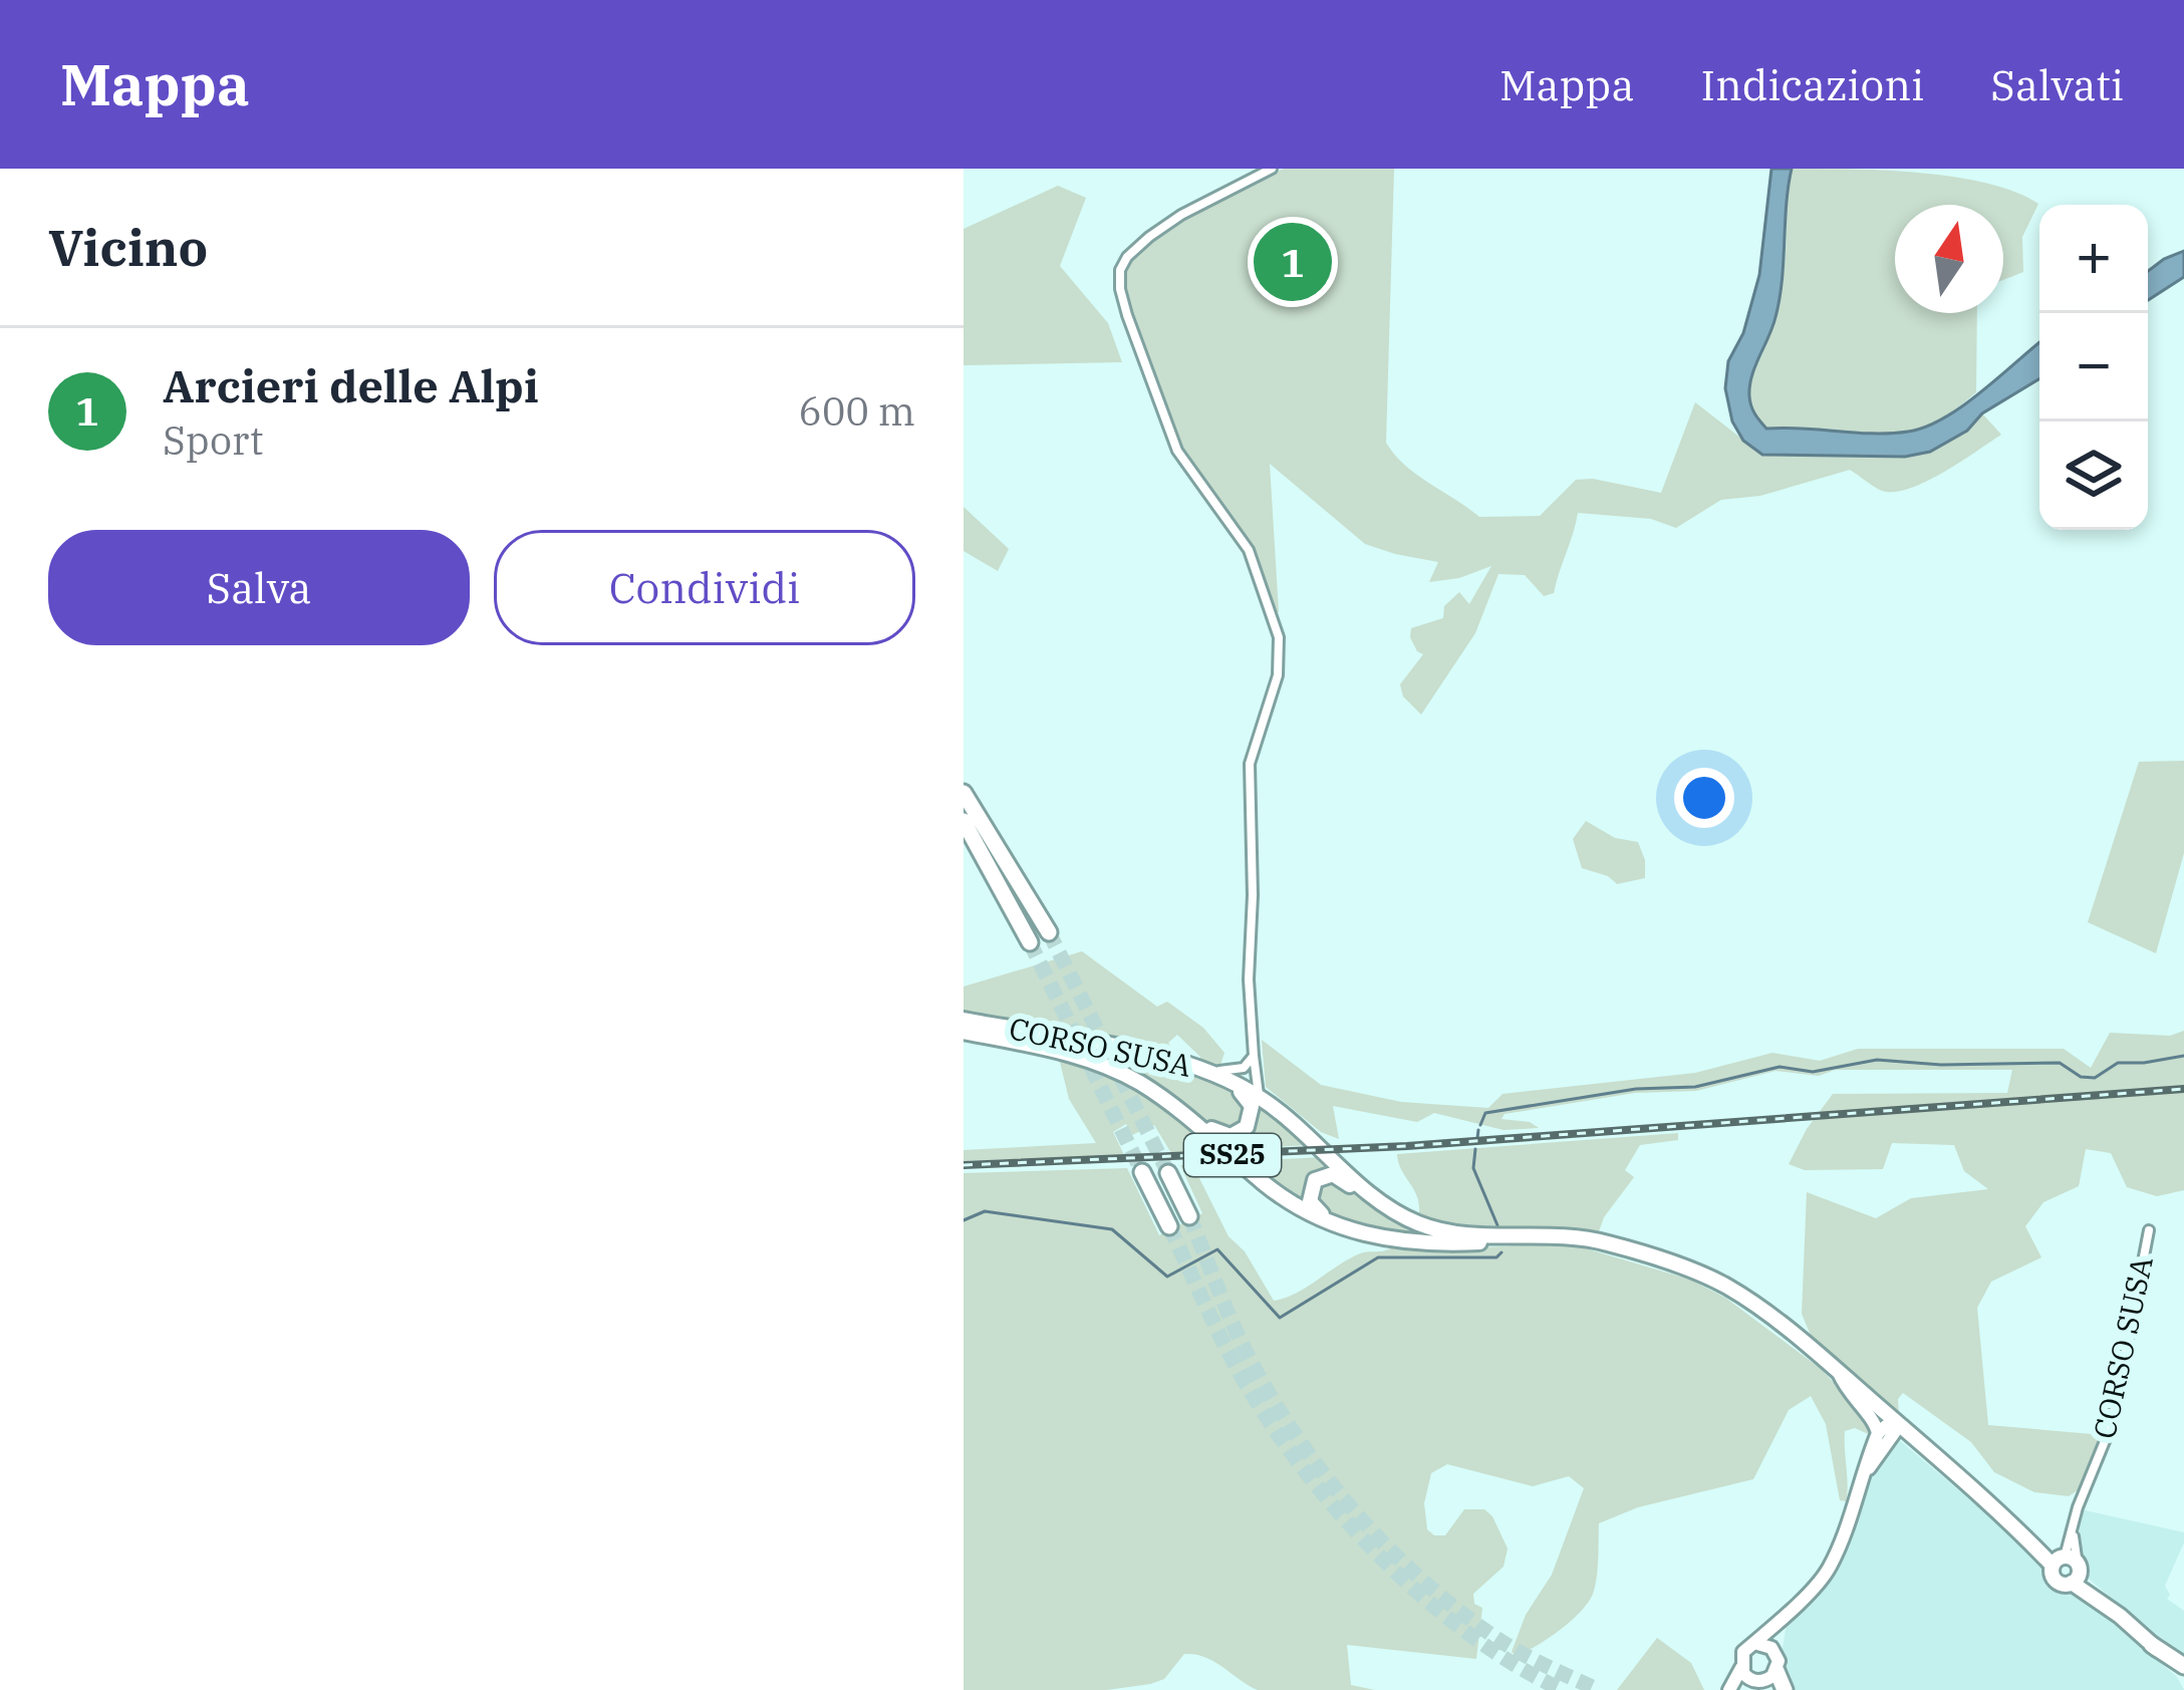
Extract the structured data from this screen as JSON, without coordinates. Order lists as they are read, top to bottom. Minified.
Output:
{"streets":{"main road":["CORSO SUSA","SS25"]},"north":"top","page":{"header":"Mappa","nav":["Mappa","Indicazioni","Salvati"],"heading":"Vicino","map_buttons":["+","−"],"pins":"1","list":[{"mark":"1","name":"Arcieri delle Alpi","note":"Sport","value":"600 m"}],"buttons":["Salva","Condividi"]}}
